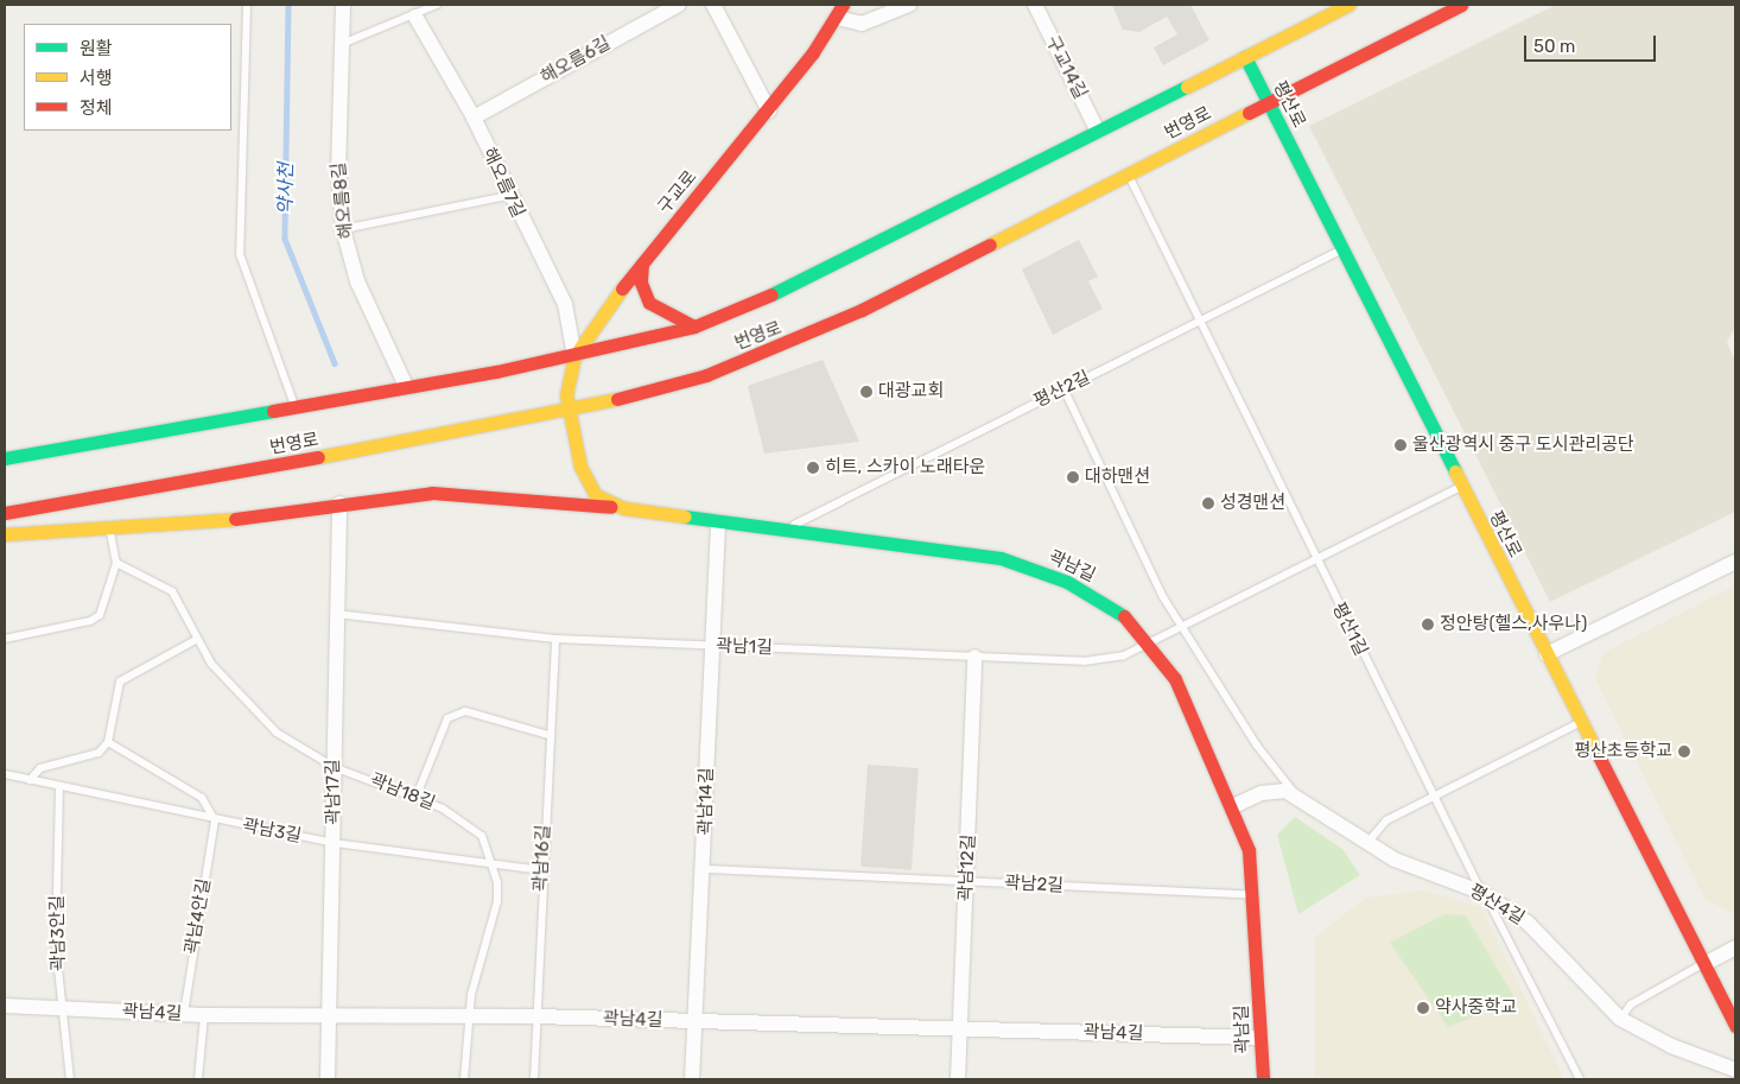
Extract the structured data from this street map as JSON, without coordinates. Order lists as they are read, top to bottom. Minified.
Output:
{"streets":{"main road":["평산로","번영로","구교로","곽남길"],"street":["해오름6길","구교14길","해오름7길","해오름8길","곽남17길","곽남14길","곽남12길","평산4길","곽남4길"],"lane":["평산2길","평산1길","곽남1길","곽남18길","곽남3길","곽남16길","곽남2길","곽남4안길","곽남3안길"]},"crossings":[["해오름6길","해오름7길"],["구교14길","번영로"],["평산로","번영로"],["평산로","평산2길"],["평산로","곽남1길"],["번영로","해오름7길"],["번영로","구교로"],["번영로","해오름8길"],["번영로","곽남길"],["번영로","평산1길"],["해오름7길","구교로"],["구교로","곽남길"],["평산2길","곽남길"],["평산2길","평산1길"],["곽남길","곽남1길"],["곽남길","곽남14길"],["곽남길","곽남2길"],["곽남길","평산4길"],["곽남길","곽남4길"],["평산1길","곽남1길"],["평산1길","평산4길"],["곽남1길","곽남17길"],["곽남1길","곽남14길"],["곽남1길","곽남16길"],["곽남1길","곽남12길"],["곽남17길","곽남18길"],["곽남17길","곽남3길"],["곽남17길","곽남4길"],["곽남18길","곽남3길"],["곽남18길","곽남4길"],["곽남14길","곽남2길"],["곽남14길","곽남4길"],["곽남3길","곽남16길"],["곽남3길","곽남4안길"],["곽남3길","곽남3안길"],["곽남16길","곽남4길"],["곽남12길","곽남2길"],["곽남12길","곽남4길"],["곽남4안길","곽남4길"],["곽남3안길","곽남4길"]],"water":["약사천"],"places":["대광교회","울산광역시 중구 도시관리공단","히트, 스카이 노래타운","대하맨션","성경맨션","정안탕(헬스,사우나)","평산초등학교","약사중학교"],"legend":["원활","서행","정체"],"scale_bar":"50 m"}
